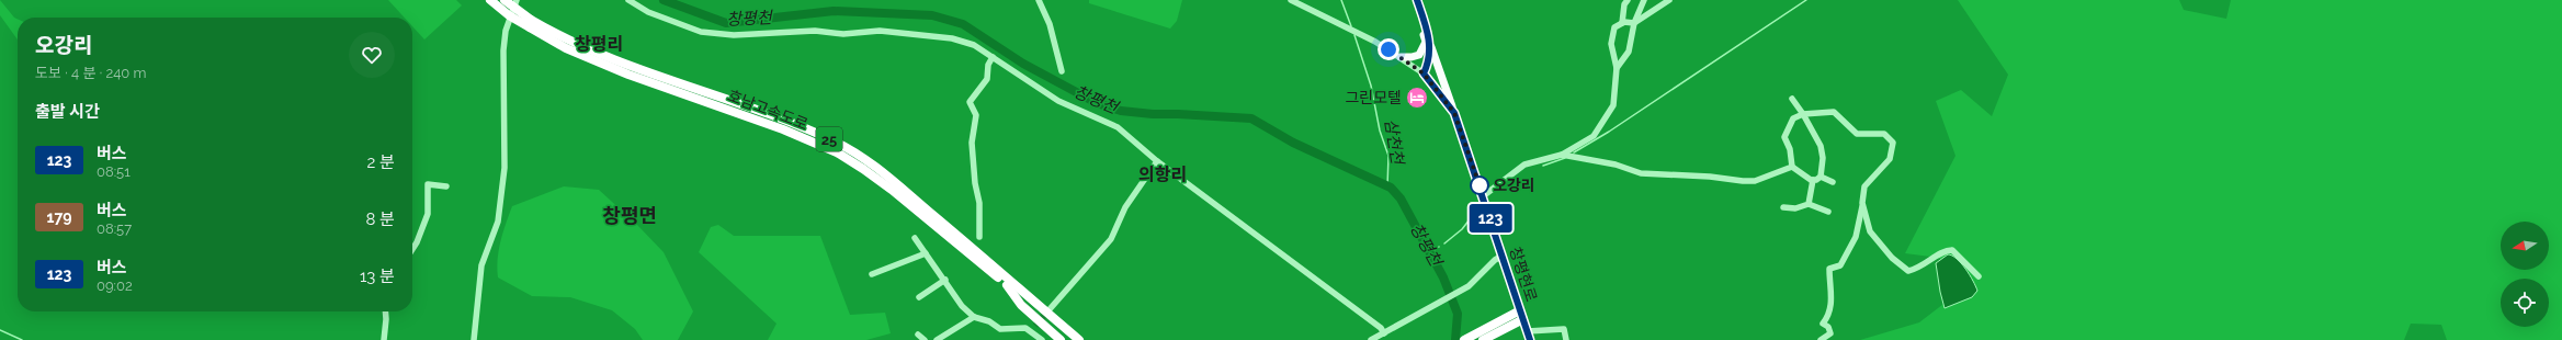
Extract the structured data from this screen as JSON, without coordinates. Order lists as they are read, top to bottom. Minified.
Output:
{"streets":{"highway":["호남고속도로","25"],"main road":["창평현로"]},"districts":["창평리","의항리","창평면"],"water":["창평천","삼천천"],"places":{"hotel":["그린모텔"],"other":["오강리"]},"lines":["bus line 123"],"north":"left","page":{"on_map":"123","heading":[["오강리","도보 · 4 분 · 240 m"],"출발 시간"],"list":[{"mark":"123","name":"버스","note":"08:51","value":"2 분"},{"mark":"179","name":"버스","note":"08:57","value":"8 분"},{"mark":"123","name":"버스","note":"09:02","value":"13 분"}]}}
